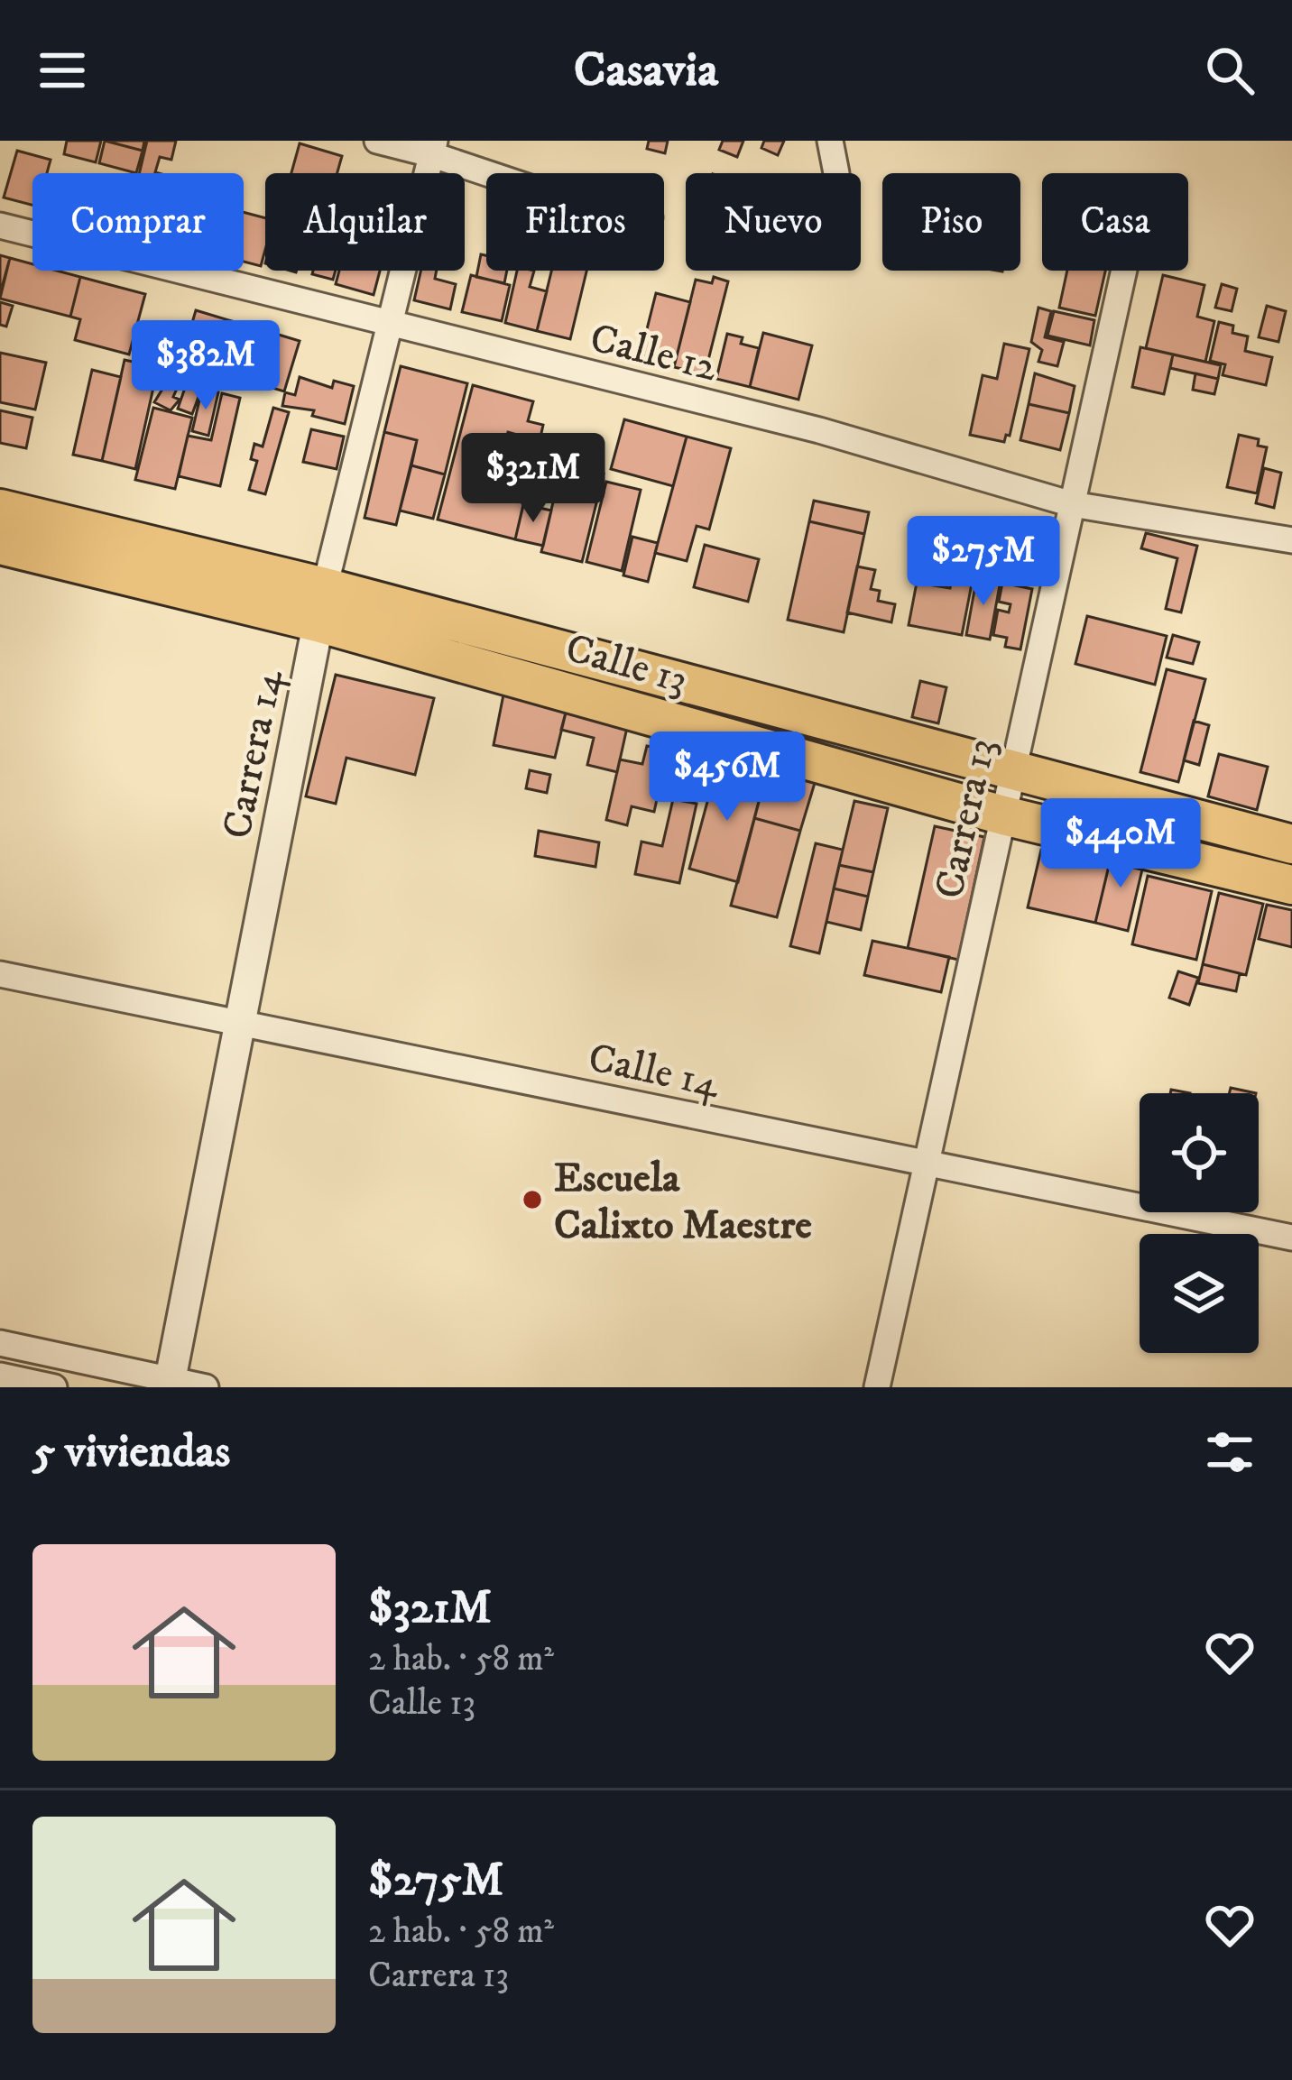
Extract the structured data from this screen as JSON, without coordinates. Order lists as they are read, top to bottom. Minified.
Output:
{"streets":{"highway":["Calle 13"],"street":["Calle 12","Carrera 14","Carrera 13","Calle 14"]},"crossings":[["Calle 12","Carrera 14"],["Calle 12","Carrera 13"],["Calle 13","Carrera 14"],["Calle 13","Carrera 13"],["Carrera 14","Calle 14"],["Carrera 13","Calle 14"]],"places":["Escuela Calixto Maestre"],"page":{"header":"Casavia","chip":["Comprar","Alquilar","Filtros","Nuevo","Piso","Casa"],"price":["$382M","$321M","$275M","$456M","$440M"],"heading":"5 viviendas","list":[{"name":"$321M","note":"2 hab. · 58 m² · Calle 13"},{"name":"$275M","note":"2 hab. · 58 m² · Carrera 13"}]}}
